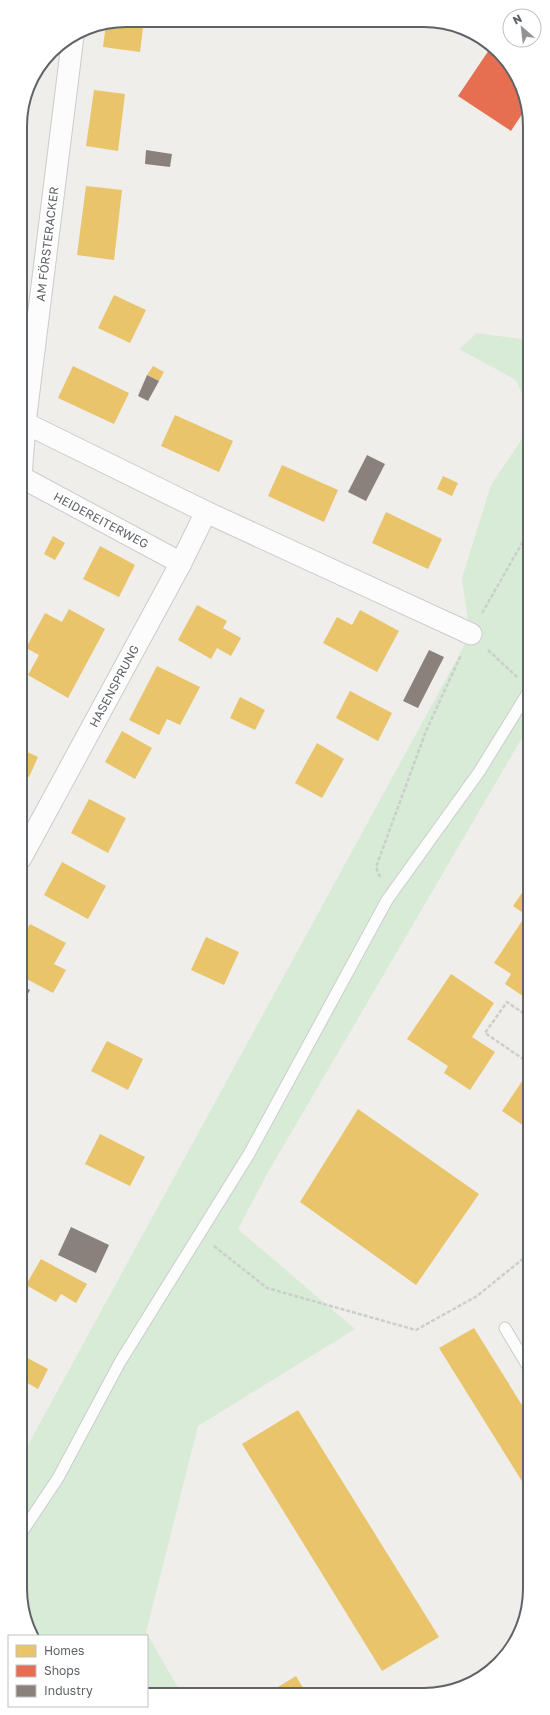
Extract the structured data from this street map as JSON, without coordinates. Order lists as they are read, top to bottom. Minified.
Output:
{"streets":{"street":["AM FÖRSTERACKER","HEIDEREITERWEG","HASENSPRUNG"]},"crossings":[["HEIDEREITERWEG","HASENSPRUNG"]],"legend":["Homes","Shops","Industry"],"north":"top left"}
